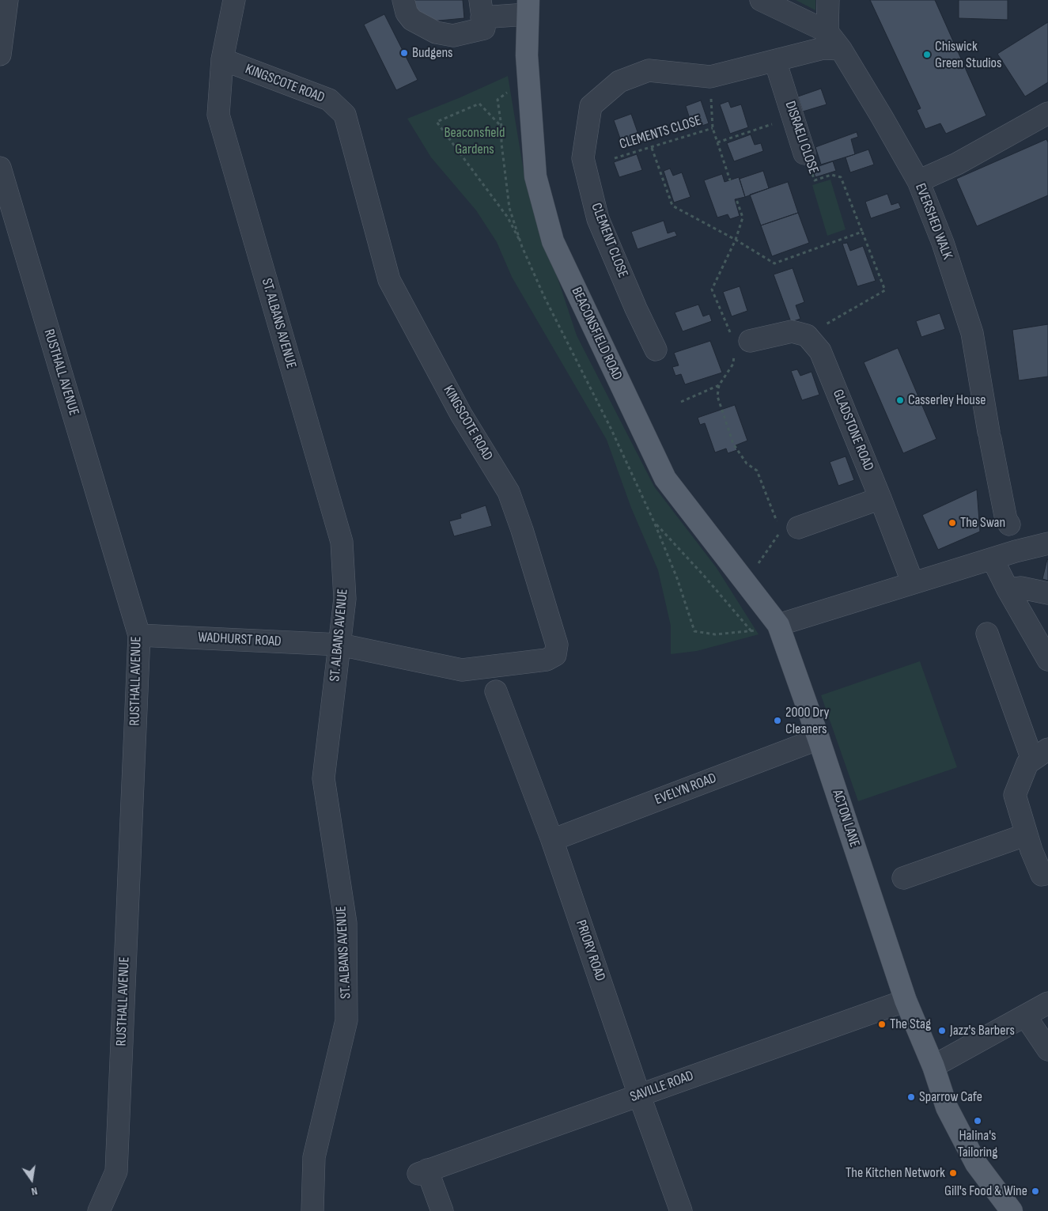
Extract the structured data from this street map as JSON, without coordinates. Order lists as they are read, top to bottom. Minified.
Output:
{"streets":{"main road":["BEACONSFIELD ROAD","ACTON LANE"],"street":["KINGSCOTE ROAD","DISRAELI CLOSE","EVERSHED WALK","CLEMENT CLOSE","ST. ALBANS AVENUE","RUSTHALL AVENUE","GLADSTONE ROAD","WADHURST ROAD","EVELYN ROAD","PRIORY ROAD","SAVILLE ROAD"],"path":["CLEMENTS CLOSE"]},"crossings":[["KINGSCOTE ROAD","ST. ALBANS AVENUE"],["KINGSCOTE ROAD","WADHURST ROAD"],["DISRAELI CLOSE","CLEMENT CLOSE"],["DISRAELI CLOSE","GLADSTONE ROAD"],["EVERSHED WALK","CLEMENT CLOSE"],["ST. ALBANS AVENUE","WADHURST ROAD"],["BEACONSFIELD ROAD","ACTON LANE"],["RUSTHALL AVENUE","WADHURST ROAD"],["EVELYN ROAD","ACTON LANE"],["EVELYN ROAD","PRIORY ROAD"],["ACTON LANE","SAVILLE ROAD"],["PRIORY ROAD","SAVILLE ROAD"]],"parks":["Beaconsfield Gardens"],"places":["Budgens","Chiswick Green Studios","Casserley House","The Swan","2000 Dry Cleaners","The Stag","Jazz's Barbers","Sparrow Cafe","Halina's Tailoring","The Kitchen Network","Gill's Food & Wine"],"north":"bottom"}
